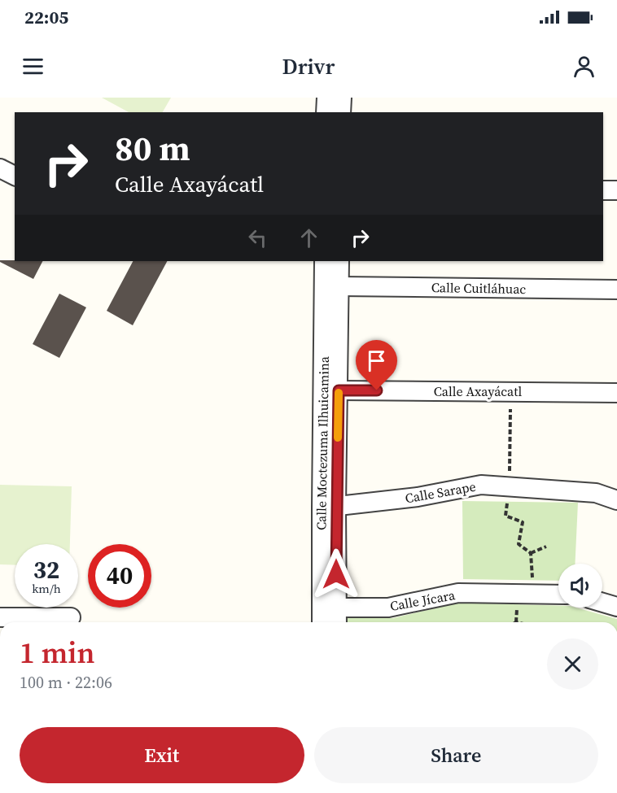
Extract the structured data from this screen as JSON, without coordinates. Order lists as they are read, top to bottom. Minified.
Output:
{"streets":{"street":["Calle Cuitláhuac","Calle Axayácatl","Calle Moctezuma Ilhuicamina","Calle Sarape","Calle Jícara"]},"crossings":[["Calle Cuitláhuac","Calle Moctezuma Ilhuicamina"],["Calle Axayácatl","Calle Moctezuma Ilhuicamina"],["Calle Moctezuma Ilhuicamina","Calle Sarape"],["Calle Moctezuma Ilhuicamina","Calle Jícara"]],"page":{"status":"22:05","header":"Drivr","turn":["80 m","Calle Axayácatl"],"speed":"32 km/h","limit":"40","heading":["1 min","100 m · 22:06"],"buttons":["Exit","Share"]}}
